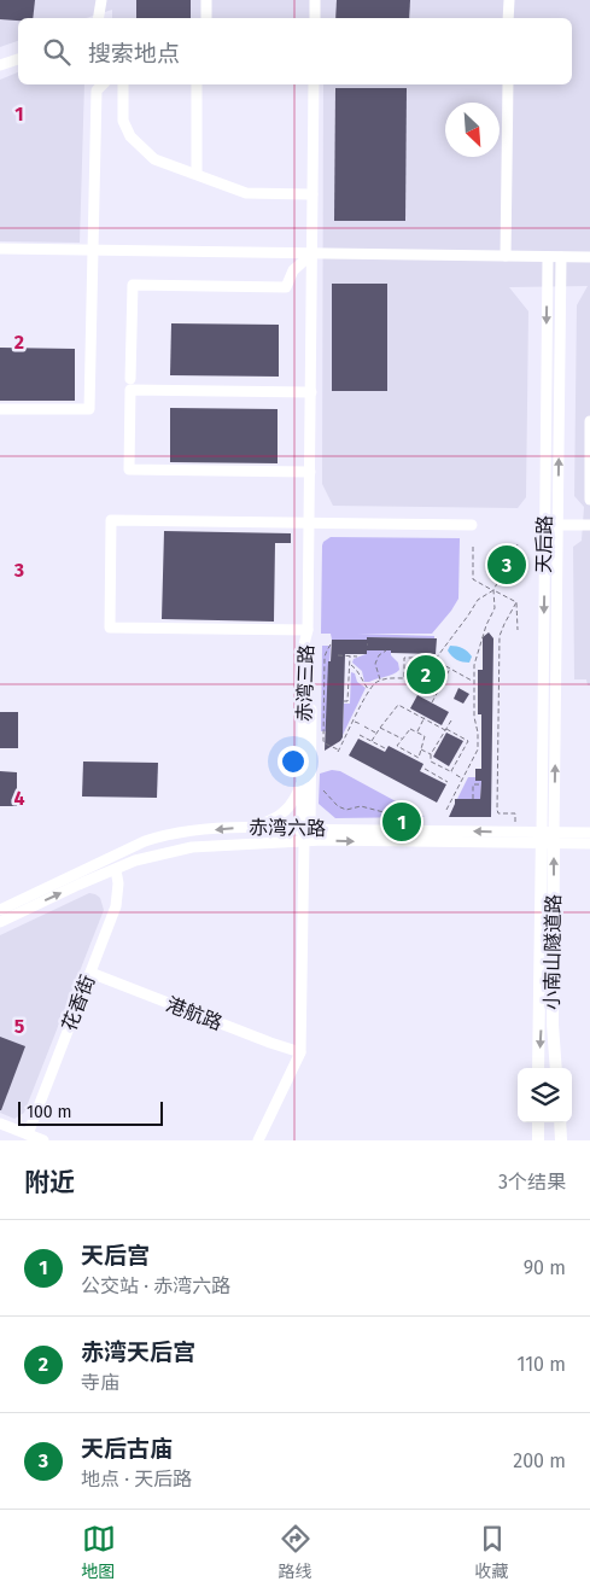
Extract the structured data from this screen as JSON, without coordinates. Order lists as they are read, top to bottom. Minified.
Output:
{"streets":{"main road":["小南山隧道路"],"street":["天后路","赤湾三路","赤湾六路","花香街","港航路"]},"crossings":[["天后路","赤湾六路"],["天后路","小南山隧道路"],["赤湾三路","赤湾六路"],["赤湾三路","港航路"],["赤湾六路","小南山隧道路"],["赤湾六路","花香街"],["花香街","港航路"]],"scale_bar":"100 m","north":"bottom right","page":{"search":"搜索地点","pins":["3","2","1"],"scale":"100 m","heading":["附近","3个结果"],"list":[{"mark":"1","name":"天后宫","note":"公交站 · 赤湾六路","value":"90 m"},{"mark":"2","name":"赤湾天后宫","note":"寺庙","value":"110 m"},{"mark":"3","name":"天后古庙","note":"地点 · 天后路","value":"200 m"}],"nav":["地图","路线","收藏"]},"grid":{"rows":["1","2","3","4","5"]}}
